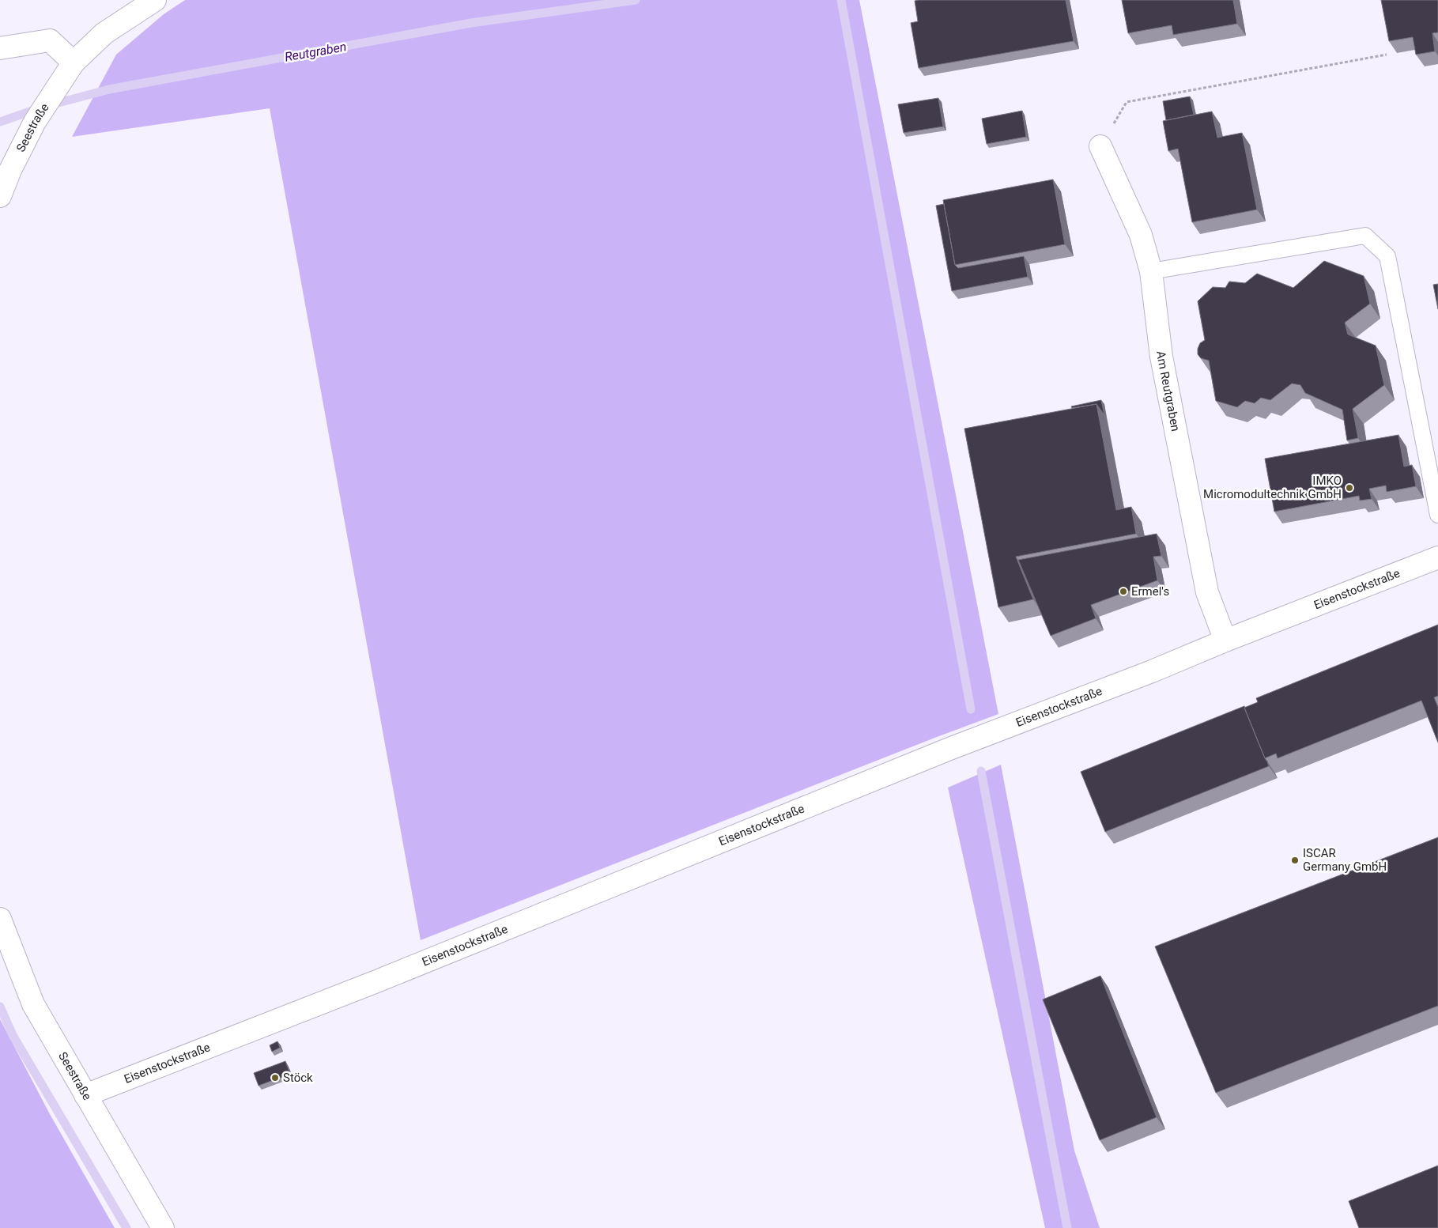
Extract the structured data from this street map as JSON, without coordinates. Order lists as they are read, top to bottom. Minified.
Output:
{"streets":{"street":["Seestraße","Am Reutgraben","Eisenstockstraße"]},"crossings":[["Seestraße","Eisenstockstraße"],["Am Reutgraben","Eisenstockstraße"]],"water":["Reutgraben"],"places":["IMKO Micromodultechnik GmbH","Ermel's","ISCAR Germany GmbH","Stöck"]}
